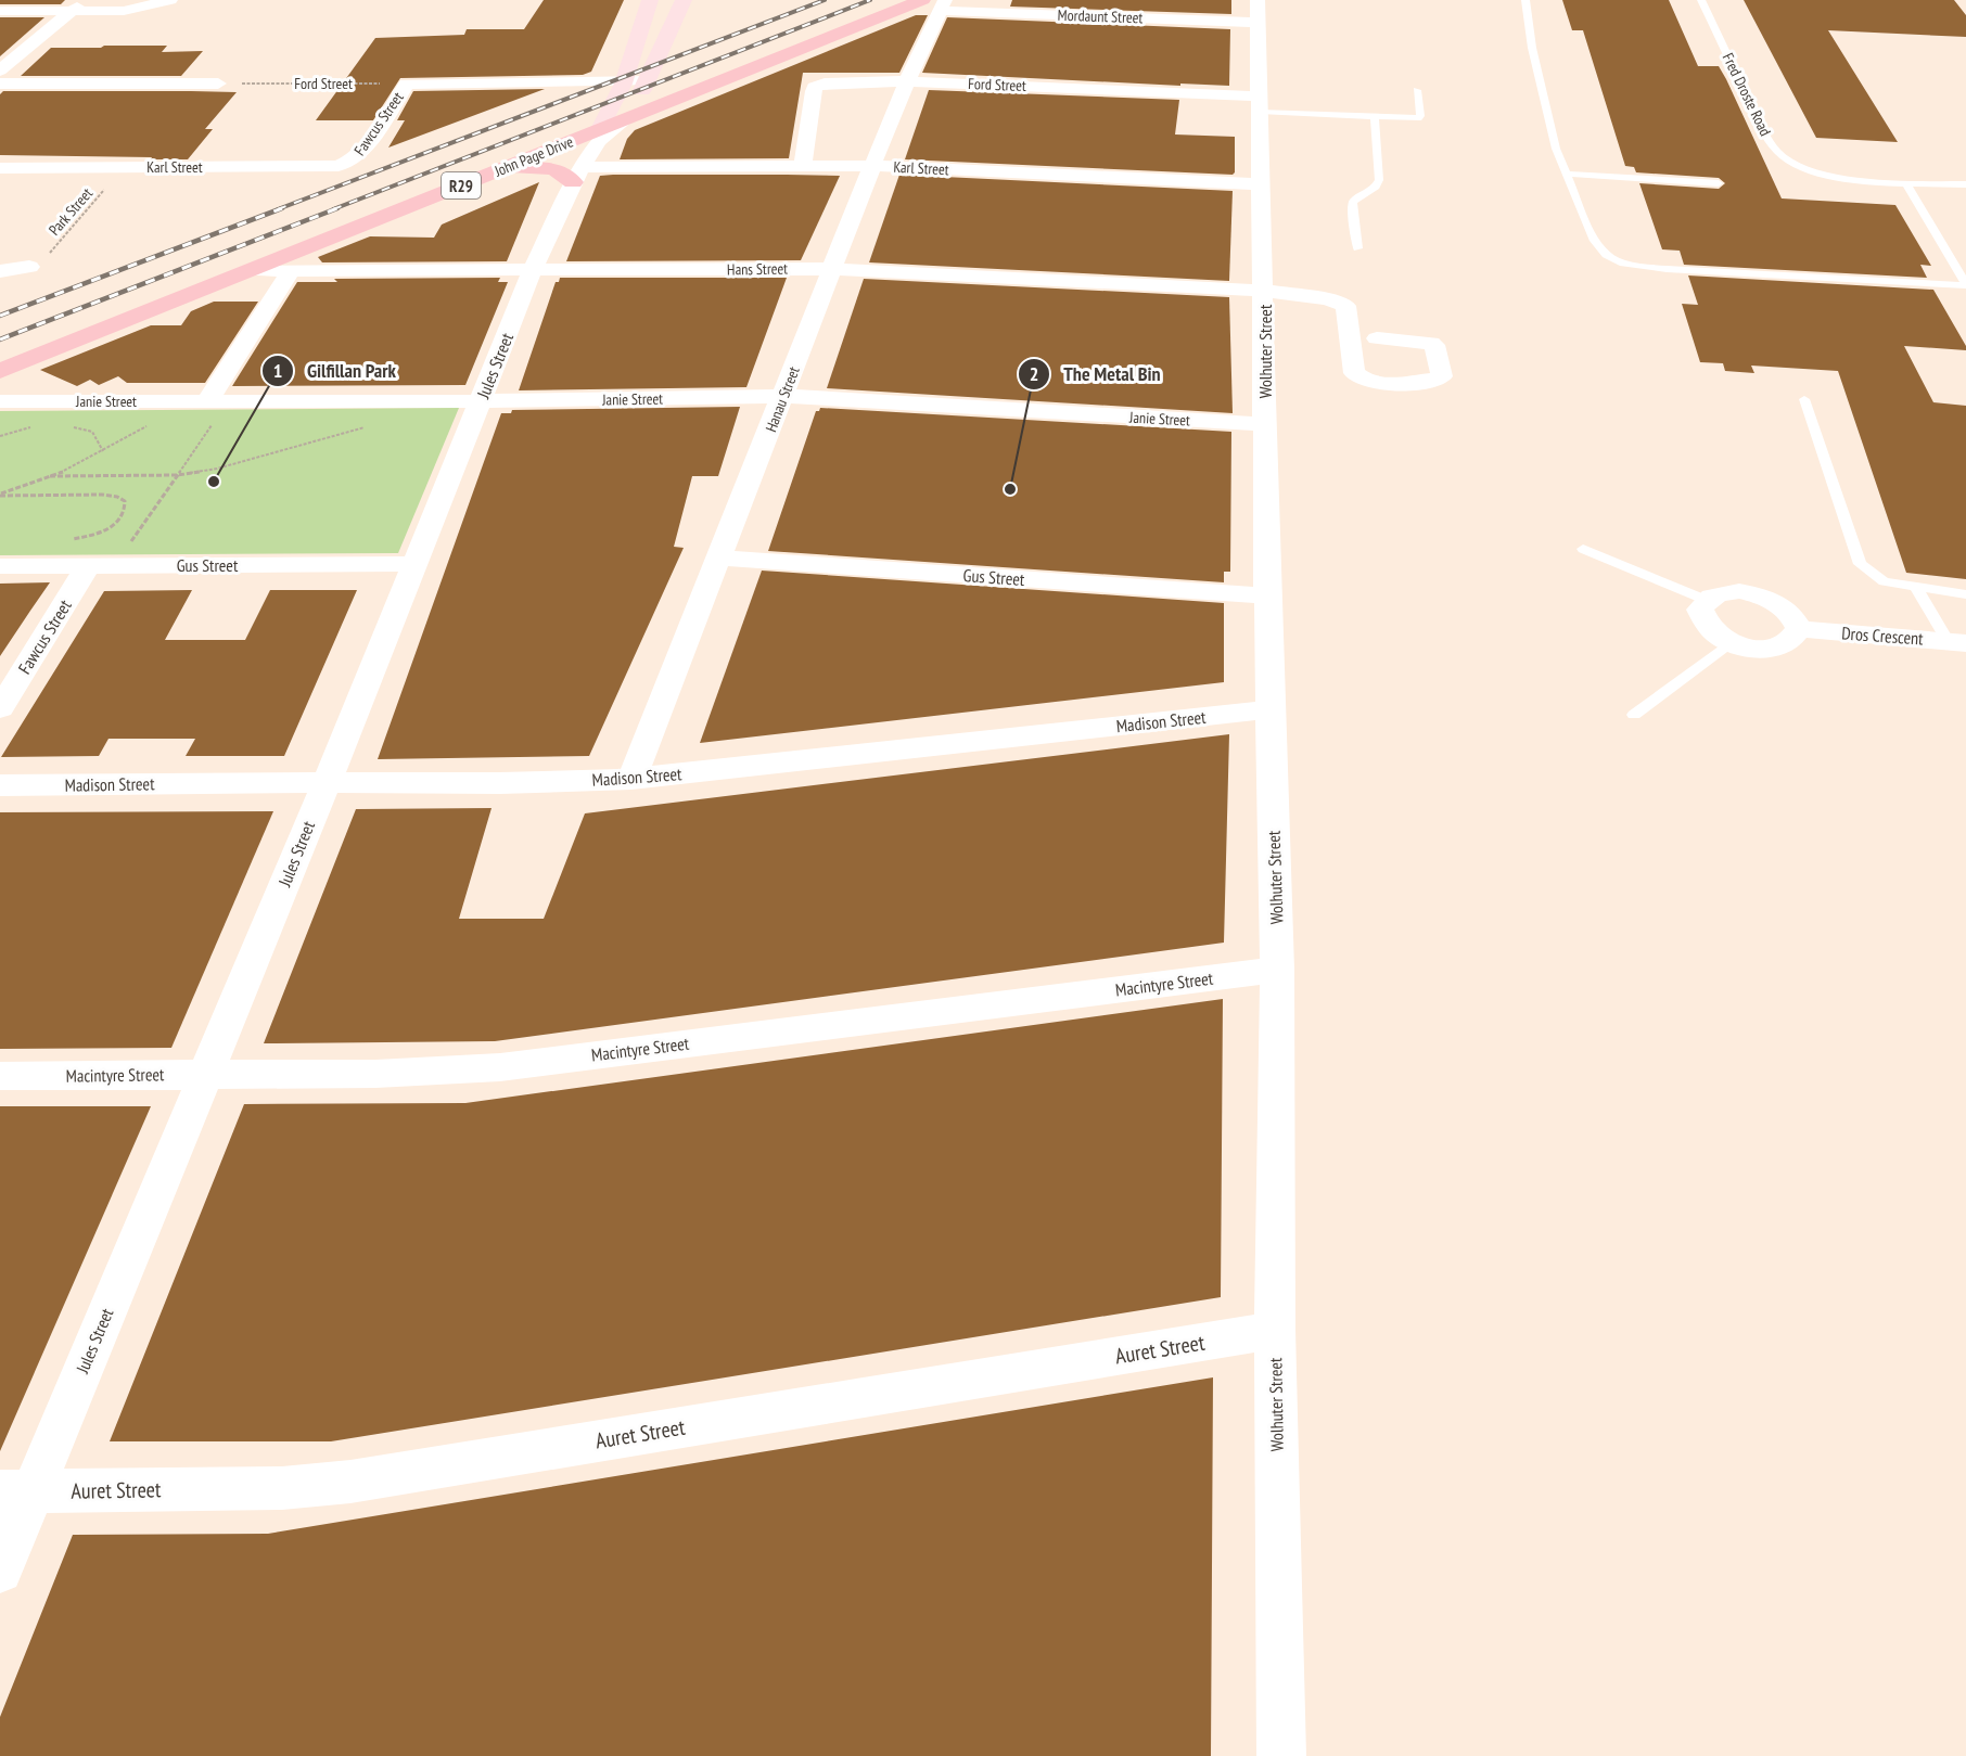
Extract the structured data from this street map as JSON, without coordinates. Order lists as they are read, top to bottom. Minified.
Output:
{"streets":{"main road":["John Page Drive","R29","Jules Street"],"street":["Mordaunt Street","Ford Street","Fawcus Street","Karl Street","Hans Street","Wolhuter Street","Janie Street","Hanau Street","Gus Street","Dros Crescent","Madison Street","Macintyre Street","Auret Street"],"lane":["Fred Droste Road"],"path":["Park Street"]},"crossings":[["Mordaunt Street","Wolhuter Street"],["Mordaunt Street","Hanau Street"],["Ford Street","Fawcus Street"],["Ford Street","Karl Street"],["Ford Street","Wolhuter Street"],["Ford Street","Hanau Street"],["Fawcus Street","Karl Street"],["Fawcus Street","Gus Street"],["John Page Drive","Hans Street"],["John Page Drive","Jules Street"],["Karl Street","Park Street"],["Karl Street","Wolhuter Street"],["Karl Street","Jules Street"],["Karl Street","Hanau Street"],["Hans Street","Wolhuter Street"],["Hans Street","Jules Street"],["Hans Street","Hanau Street"],["Wolhuter Street","Janie Street"],["Wolhuter Street","Gus Street"],["Wolhuter Street","Madison Street"],["Wolhuter Street","Macintyre Street"],["Wolhuter Street","Auret Street"],["Jules Street","Janie Street"],["Jules Street","Gus Street"],["Jules Street","Madison Street"],["Jules Street","Macintyre Street"],["Jules Street","Auret Street"],["Janie Street","Hanau Street"],["Hanau Street","Gus Street"],["Hanau Street","Madison Street"]],"places":["Gilfillan Park","The Metal Bin"]}
